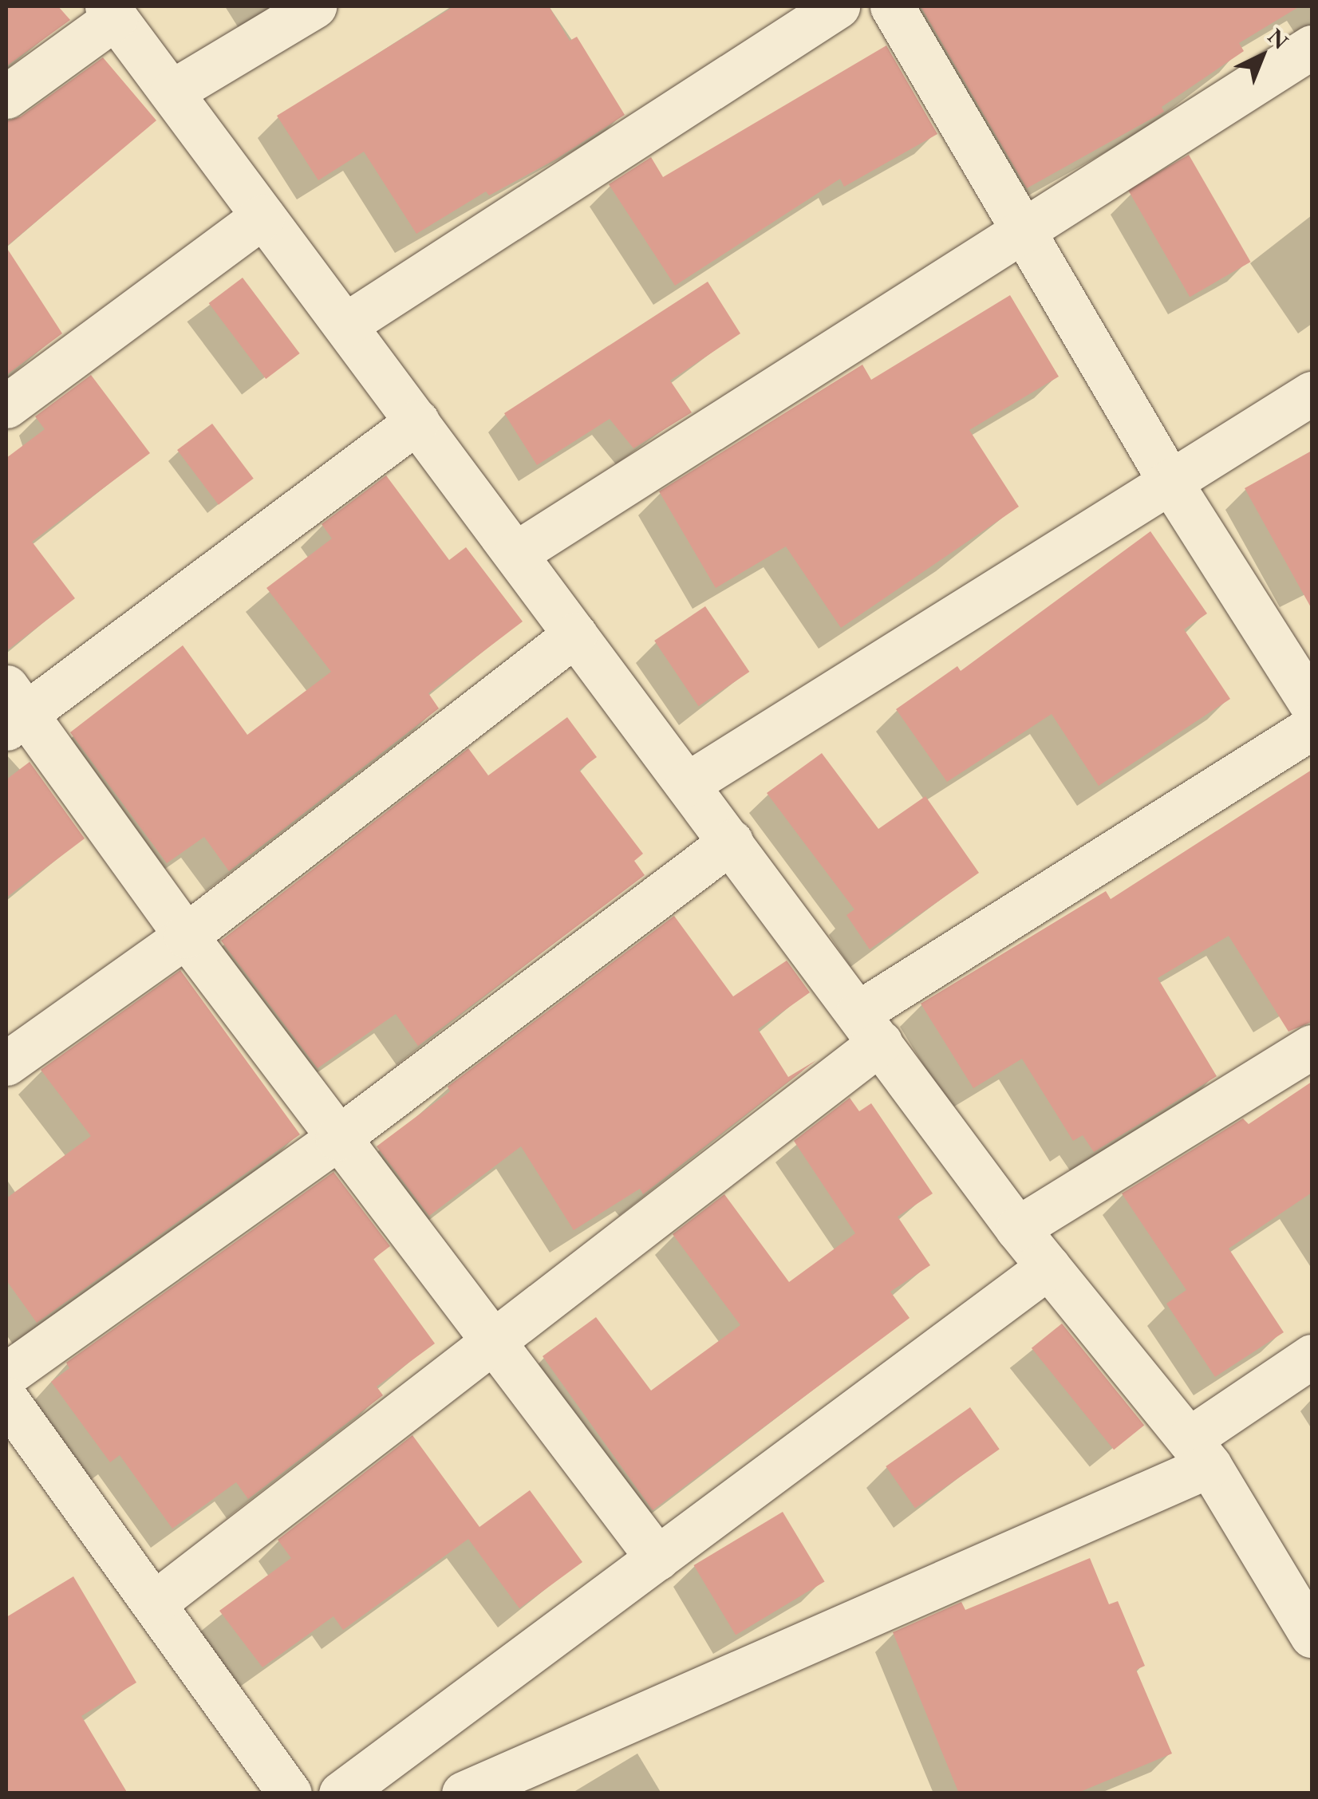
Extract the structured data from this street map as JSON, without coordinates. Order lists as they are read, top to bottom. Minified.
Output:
{"north":"top right"}
